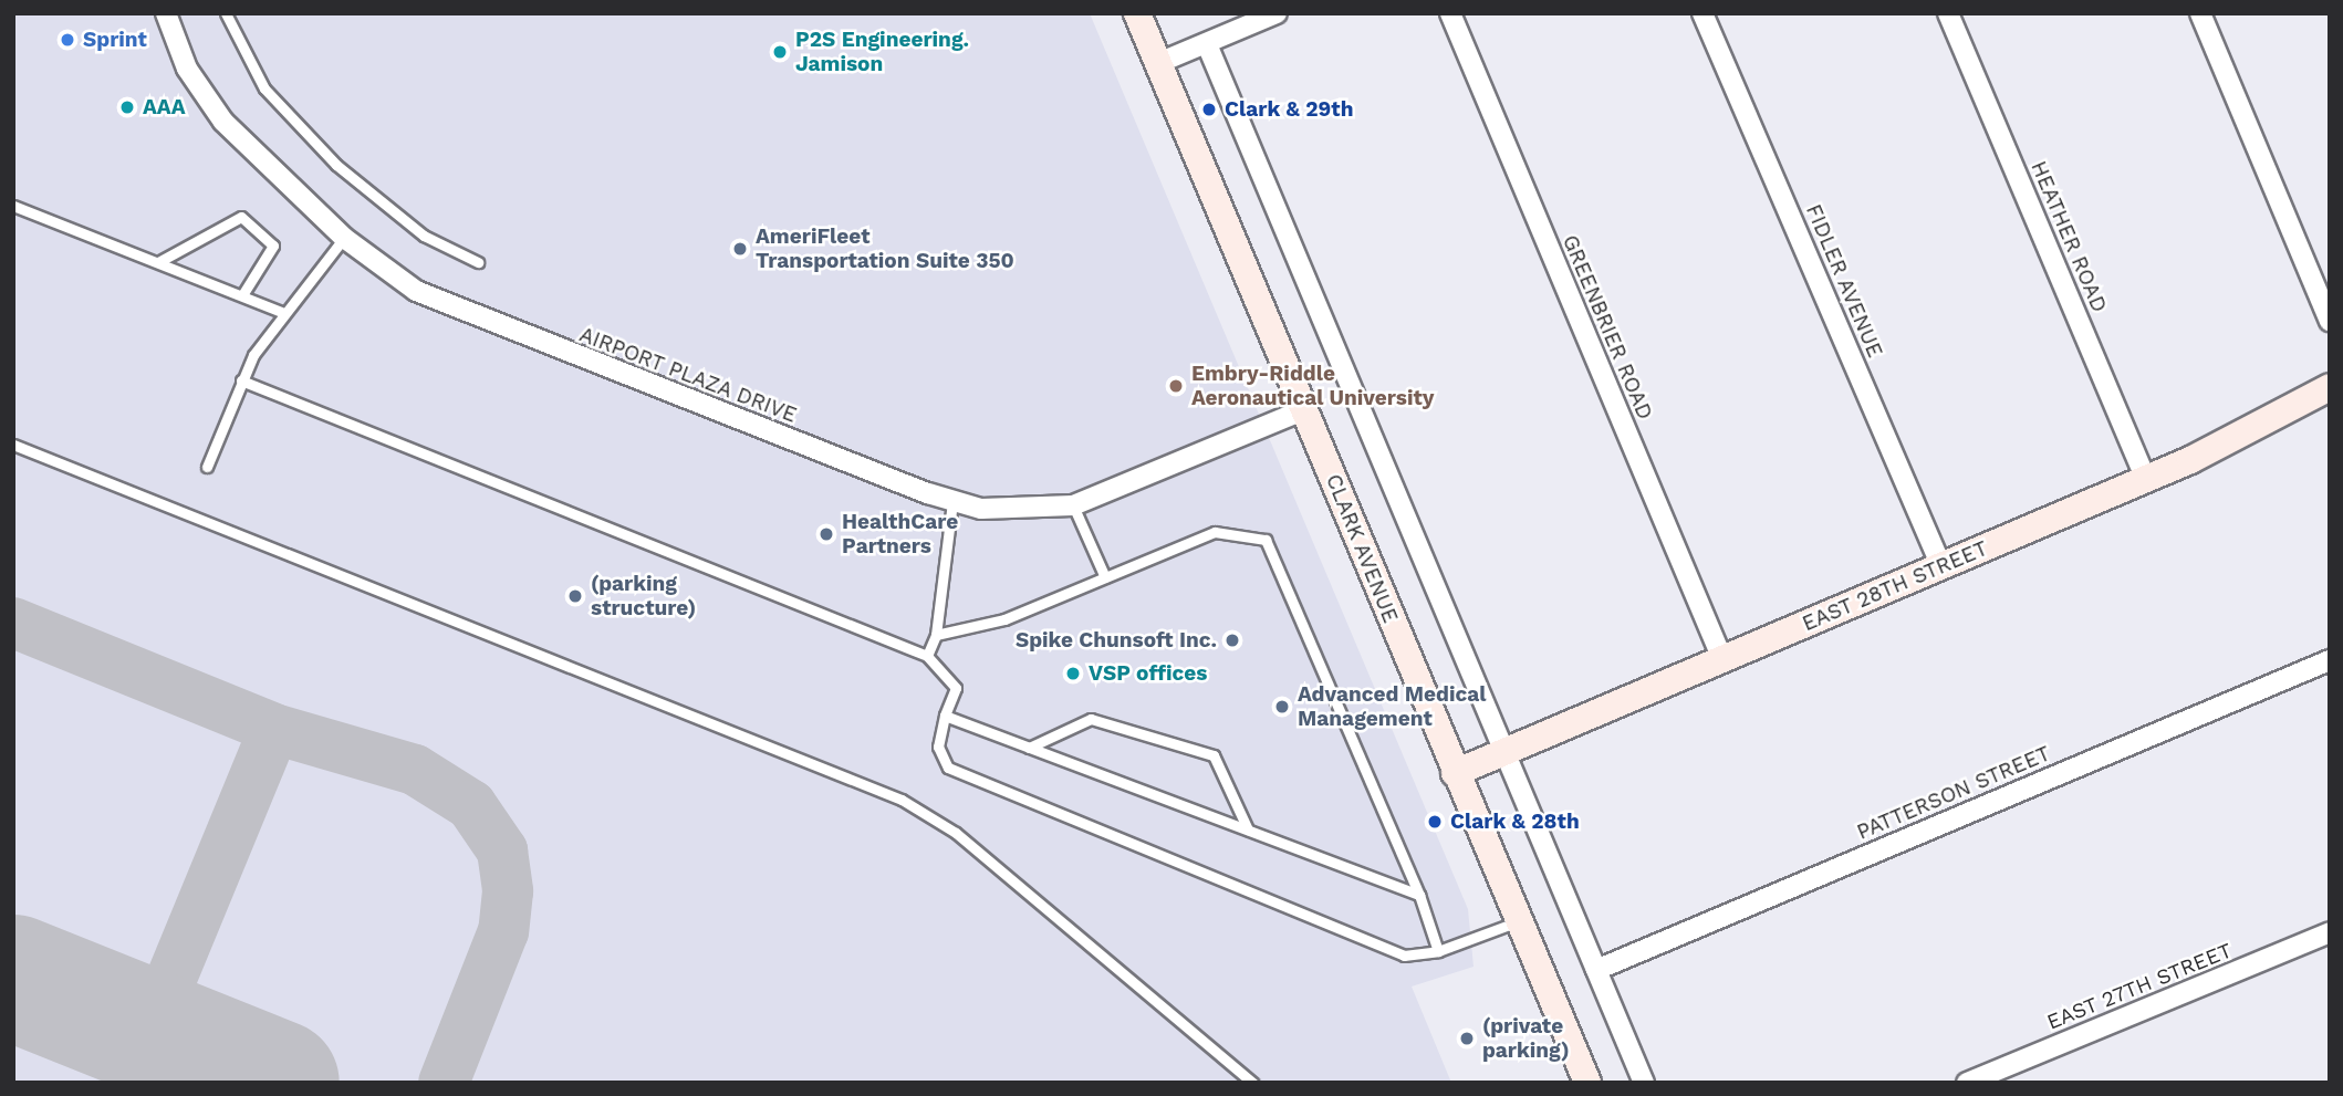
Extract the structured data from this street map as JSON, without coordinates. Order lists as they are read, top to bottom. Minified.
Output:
{"streets":{"main road":["CLARK AVENUE","EAST 28TH STREET"],"street":["HEATHER ROAD","FIDLER AVENUE","GREENBRIER ROAD","AIRPORT PLAZA DRIVE","PATTERSON STREET","EAST 27TH STREET"]},"crossings":[["HEATHER ROAD","EAST 28TH STREET"],["FIDLER AVENUE","EAST 28TH STREET"],["GREENBRIER ROAD","EAST 28TH STREET"],["AIRPORT PLAZA DRIVE","CLARK AVENUE"],["CLARK AVENUE","EAST 28TH STREET"]],"places":["Sprint","P2S Engineering. Jamison","AAA","Clark & 29th","AmeriFleet Transportation Suite 350","Embry-Riddle Aeronautical University","HealthCare Partners","(parking structure)","Spike Chunsoft Inc.","VSP offices","Advanced Medical Management","Clark & 28th","(private parking)"]}
